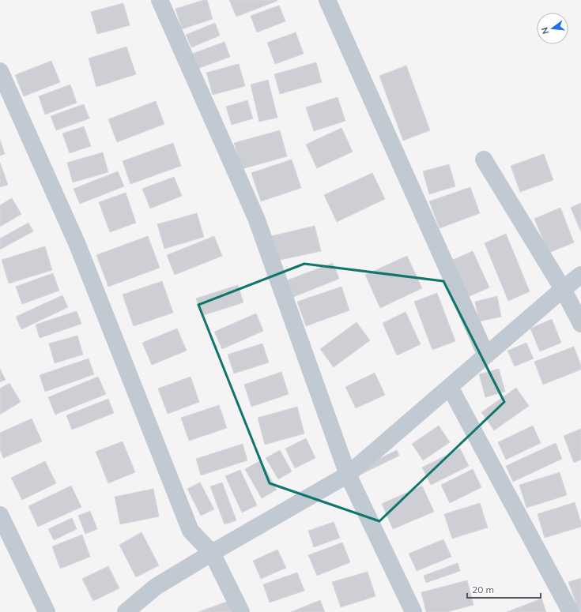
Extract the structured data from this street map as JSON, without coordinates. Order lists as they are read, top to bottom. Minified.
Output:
{"scale_bar":"20 m","north":"left"}
